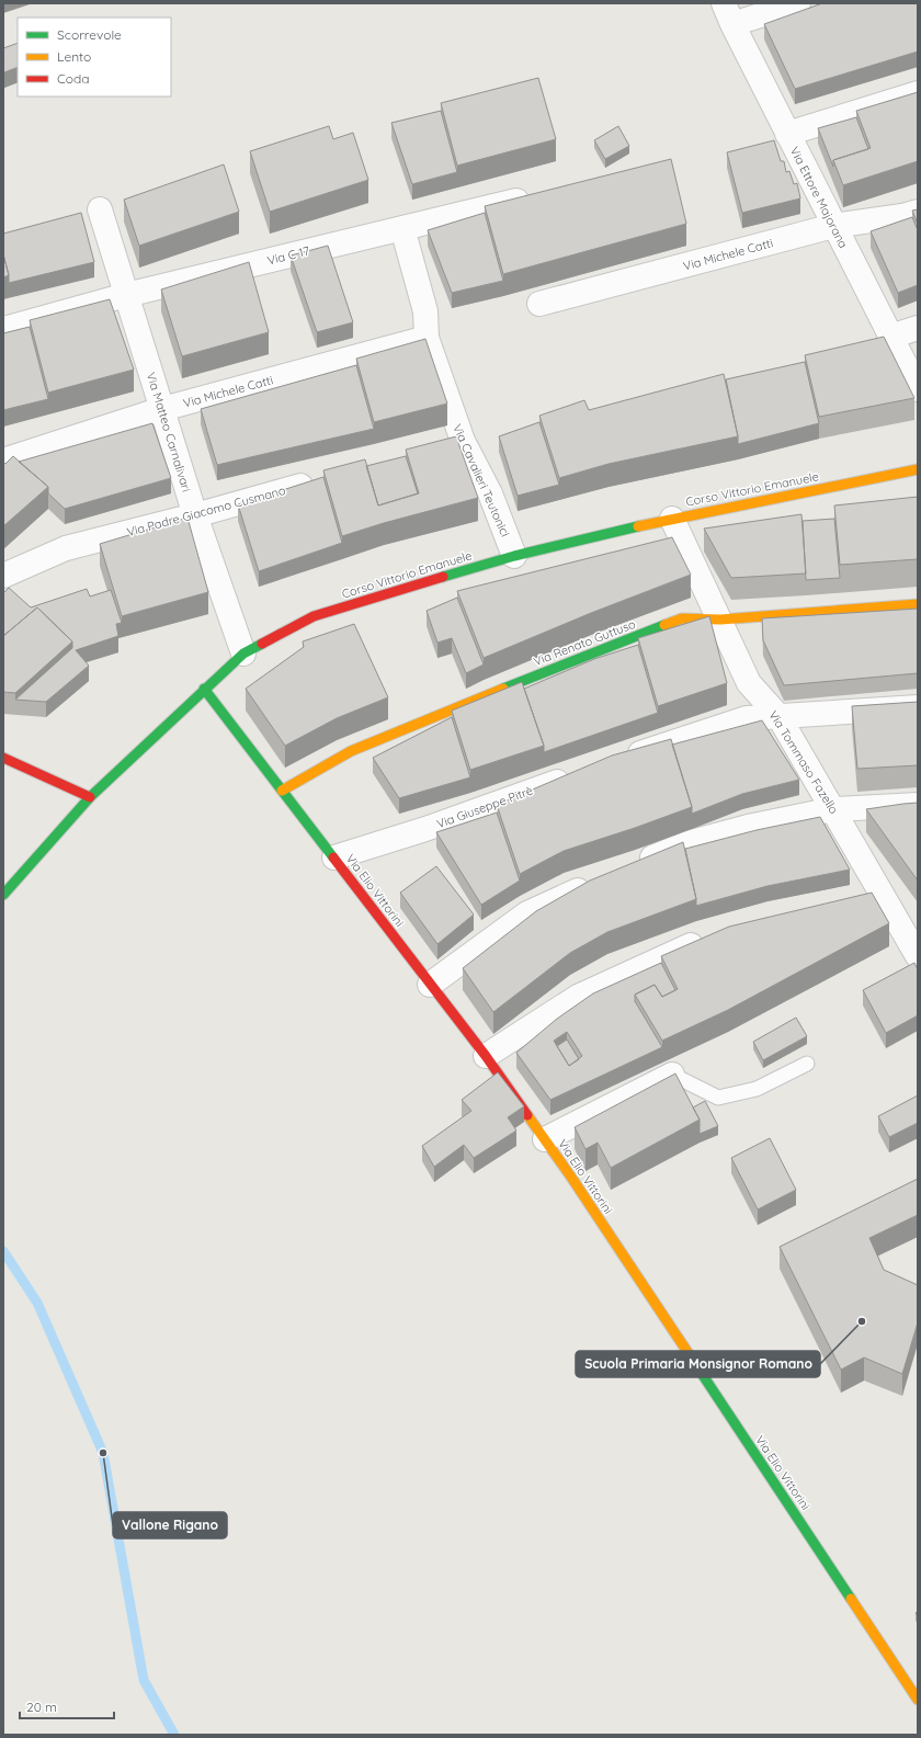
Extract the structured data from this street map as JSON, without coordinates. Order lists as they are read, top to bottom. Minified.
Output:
{"streets":{"street":["Via Ettore Majorana","Via Michele Catti","Via C 17","Via Matteo Carnalivari","Via Cavalieri Teutonici","Corso Vittorio Emanuele","Via Padre Giacomo Cusmano","Via Renato Guttuso","Via Tommaso Fazello","Via Giuseppe Pitrè","Via Elio Vittorini"]},"crossings":[["Via Ettore Majorana","Via Michele Catti"],["Via Michele Catti","Via Matteo Carnalivari"],["Via Michele Catti","Via Cavalieri Teutonici"],["Via C 17","Via Matteo Carnalivari"],["Via C 17","Via Cavalieri Teutonici"],["Via Matteo Carnalivari","Corso Vittorio Emanuele"],["Via Matteo Carnalivari","Via Padre Giacomo Cusmano"],["Via Cavalieri Teutonici","Corso Vittorio Emanuele"],["Corso Vittorio Emanuele","Via Tommaso Fazello"],["Corso Vittorio Emanuele","Via Elio Vittorini"],["Via Renato Guttuso","Via Tommaso Fazello"],["Via Renato Guttuso","Via Elio Vittorini"],["Via Giuseppe Pitrè","Via Elio Vittorini"]],"places":["Scuola Primaria Monsignor Romano","Vallone Rigano"],"legend":["Scorrevole","Lento","Coda"],"scale_bar":"20 m"}
